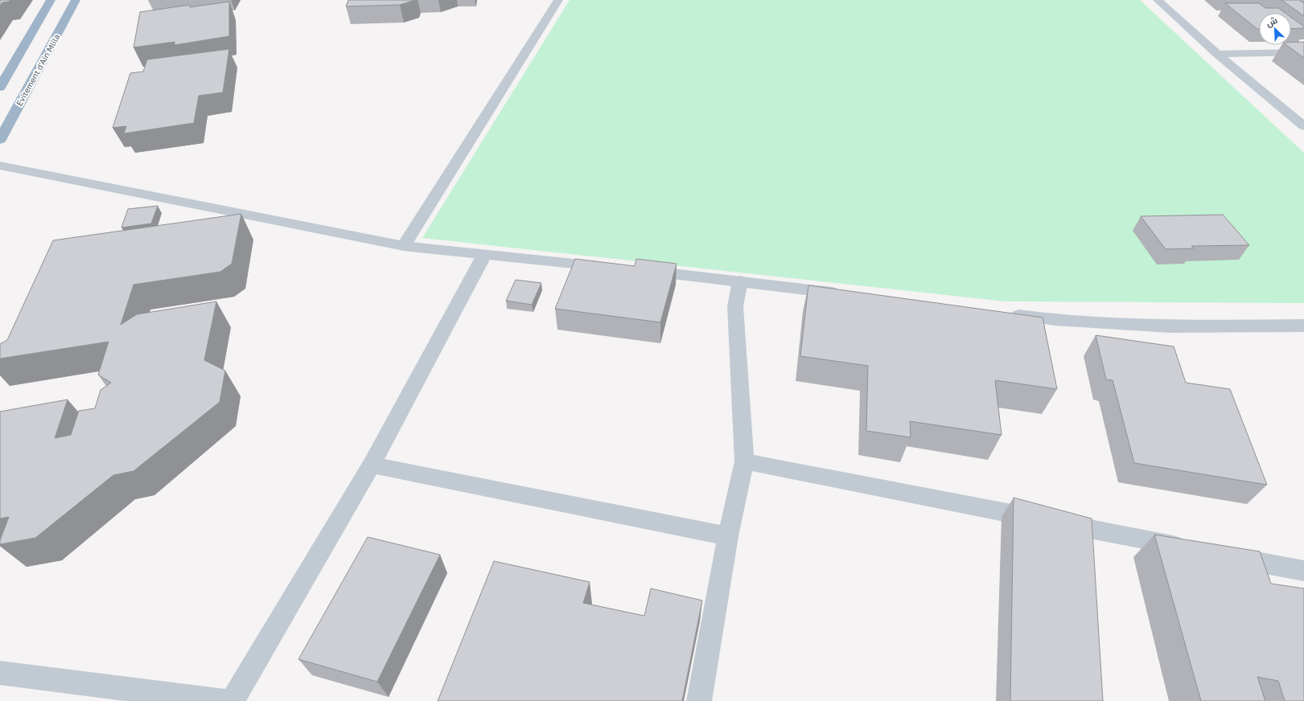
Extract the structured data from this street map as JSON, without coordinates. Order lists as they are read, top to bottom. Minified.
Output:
{"streets":{"highway":["Evitement d'Ain Mlila"]},"north":"top left"}
